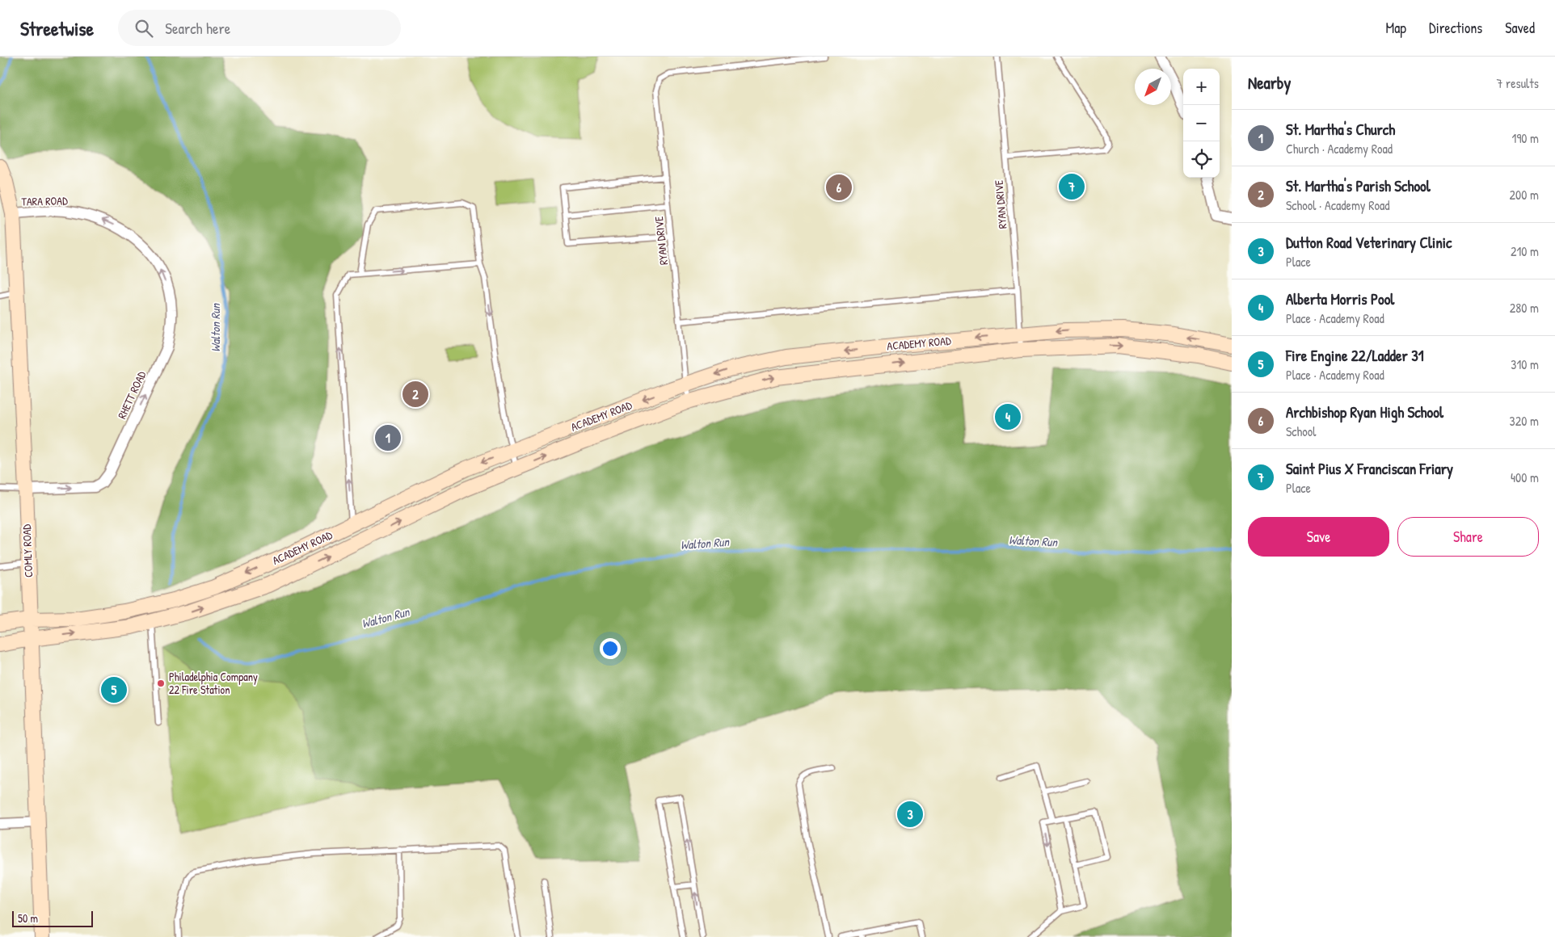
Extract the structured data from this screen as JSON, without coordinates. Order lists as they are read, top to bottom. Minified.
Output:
{"streets":{"main road":["ACADEMY ROAD","COMLY ROAD"],"street":["TARA ROAD","RHETT ROAD"],"lane":["RYAN DRIVE"]},"crossings":[["TARA ROAD","RHETT ROAD"],["TARA ROAD","COMLY ROAD"],["RYAN DRIVE","ACADEMY ROAD"],["ACADEMY ROAD","COMLY ROAD"],["RHETT ROAD","COMLY ROAD"]],"one_way":["TARA ROAD"],"water":["Walton Run"],"places":["Philadelphia Company 22 Fire Station"],"scale_bar":"50 m","north":"bottom left","page":{"header":"Streetwise","search":"Search here","nav":["Map","Directions","Saved"],"heading":["Nearby","7 results"],"map_buttons":["+","−"],"list":[{"mark":"1","name":"St. Martha's Church","note":"Church · Academy Road","value":"190 m"},{"mark":"2","name":"St. Martha's Parish School","note":"School · Academy Road","value":"200 m"},{"mark":"3","name":"Dutton Road Veterinary Clinic","note":"Place","value":"210 m"},{"mark":"4","name":"Alberta Morris Pool","note":"Place · Academy Road","value":"280 m"},{"mark":"5","name":"Fire Engine 22/Ladder 31","note":"Place · Academy Road","value":"310 m"},{"mark":"6","name":"Archbishop Ryan High School","note":"School","value":"320 m"},{"mark":"7","name":"Saint Pius X Franciscan Friary","note":"Place","value":"400 m"}],"pins":["7","6","2","4","1","5","3"],"buttons":["Save","Share"],"scale":"50 m"}}
